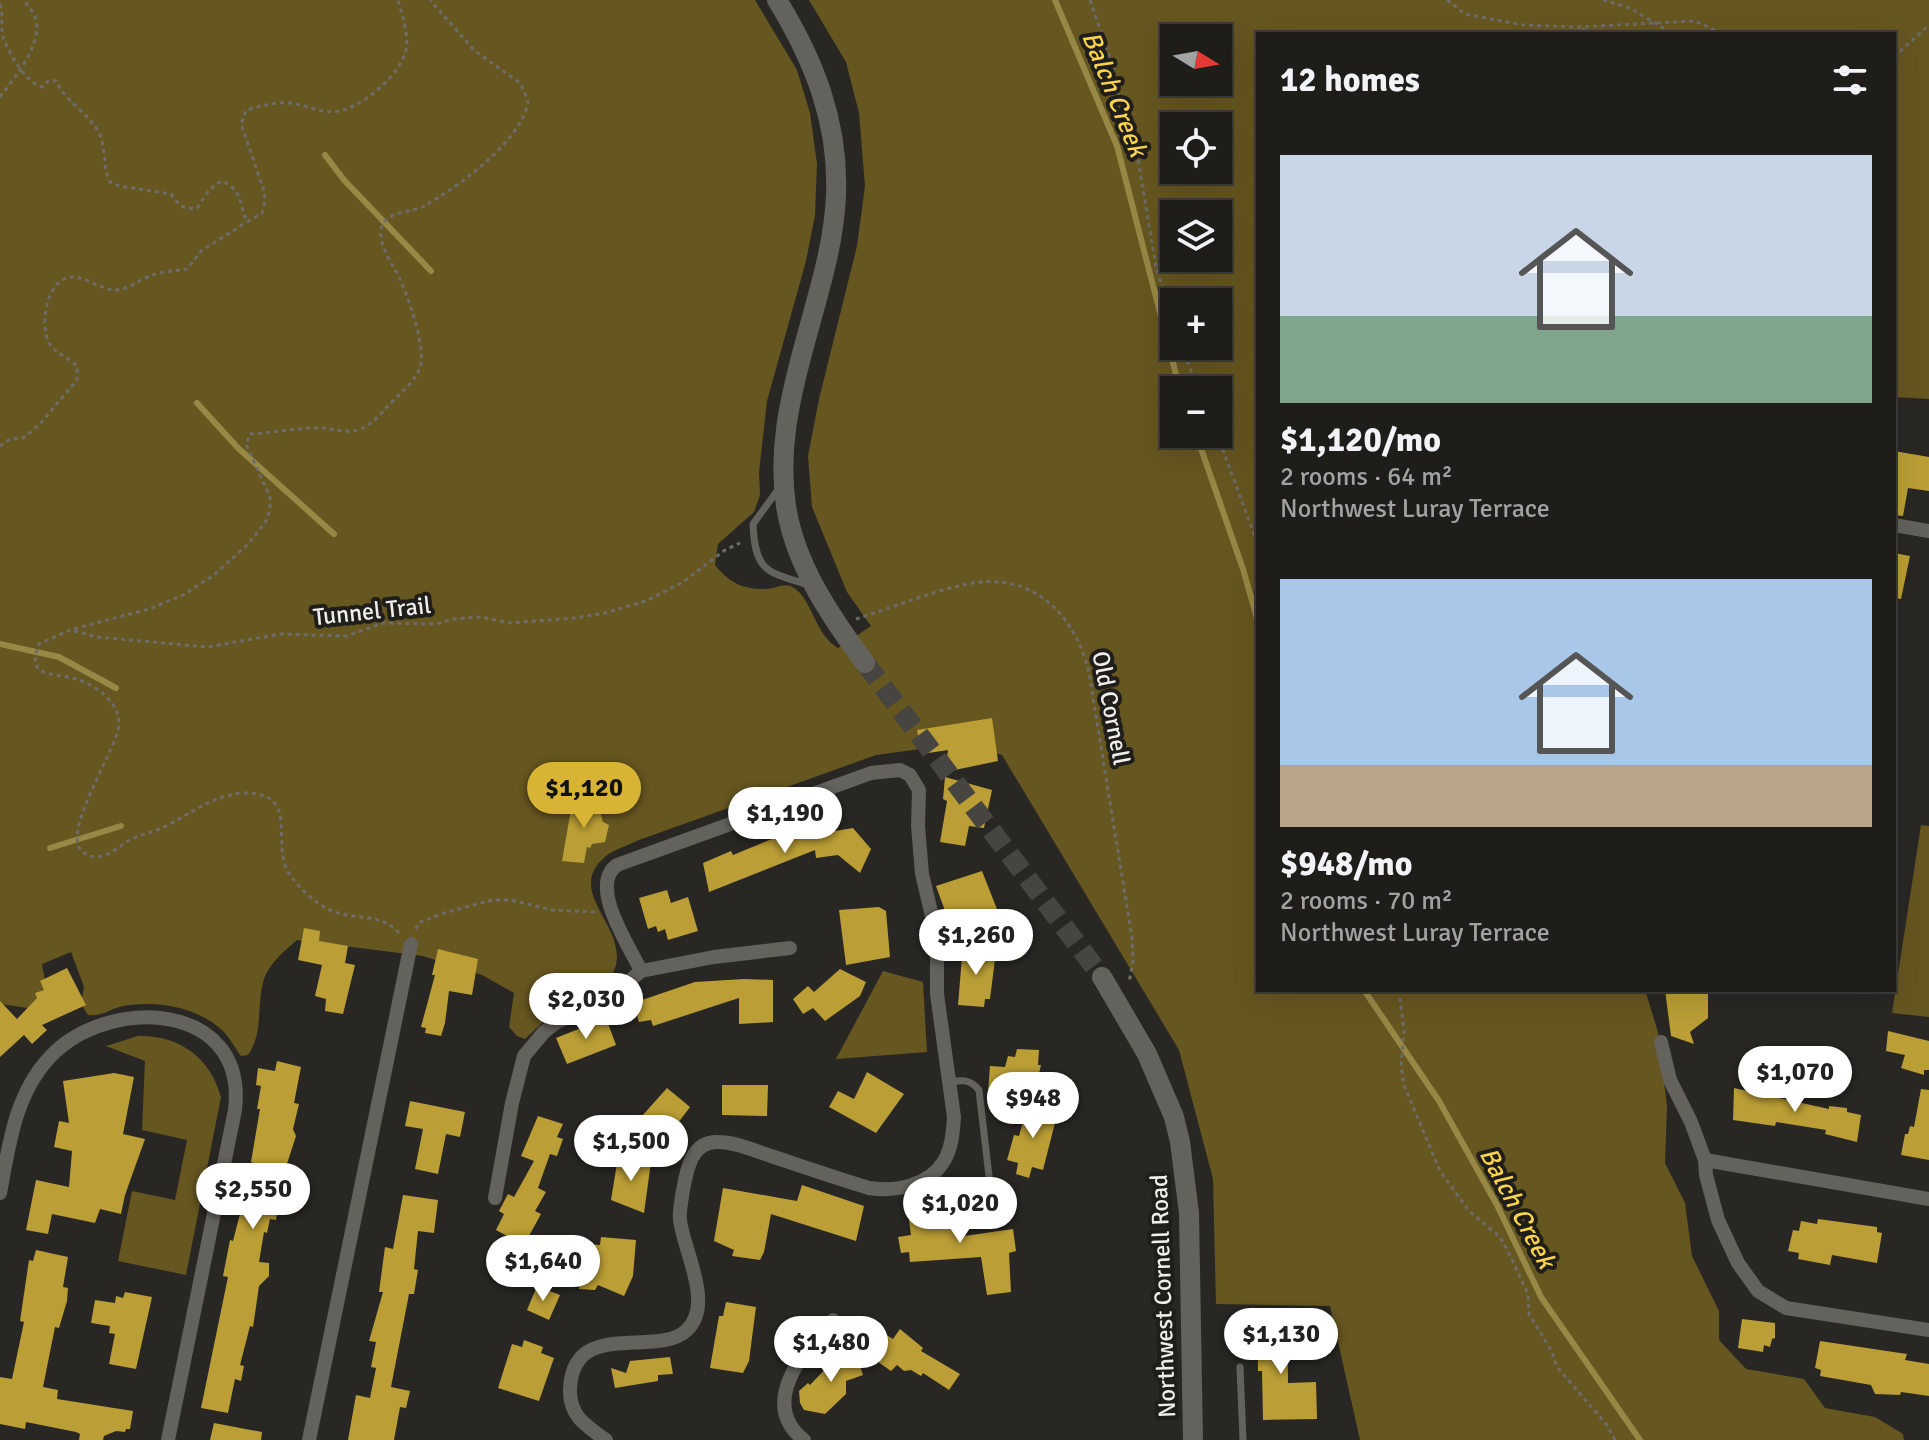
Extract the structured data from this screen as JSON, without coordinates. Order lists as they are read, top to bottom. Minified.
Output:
{"streets":{"main road":["Northwest Cornell Road"],"path":["Tunnel Trail","Old Cornell"]},"crossings":[["Old Cornell","Northwest Cornell Road"]],"water":["Balch Creek"],"north":"right","page":{"map_buttons":["+","−"],"heading":"12 homes","list":[{"name":"$1,120/mo","note":"2 rooms · 64 m² · Northwest Luray Terrace"},{"name":"$948/mo","note":"2 rooms · 70 m² · Northwest Luray Terrace"}],"price":["$1,120","$1,190","$1,260","$2,030","$1,070","$948","$1,500","$2,550","$1,020","$1,640","$1,130","$1,480"]}}
